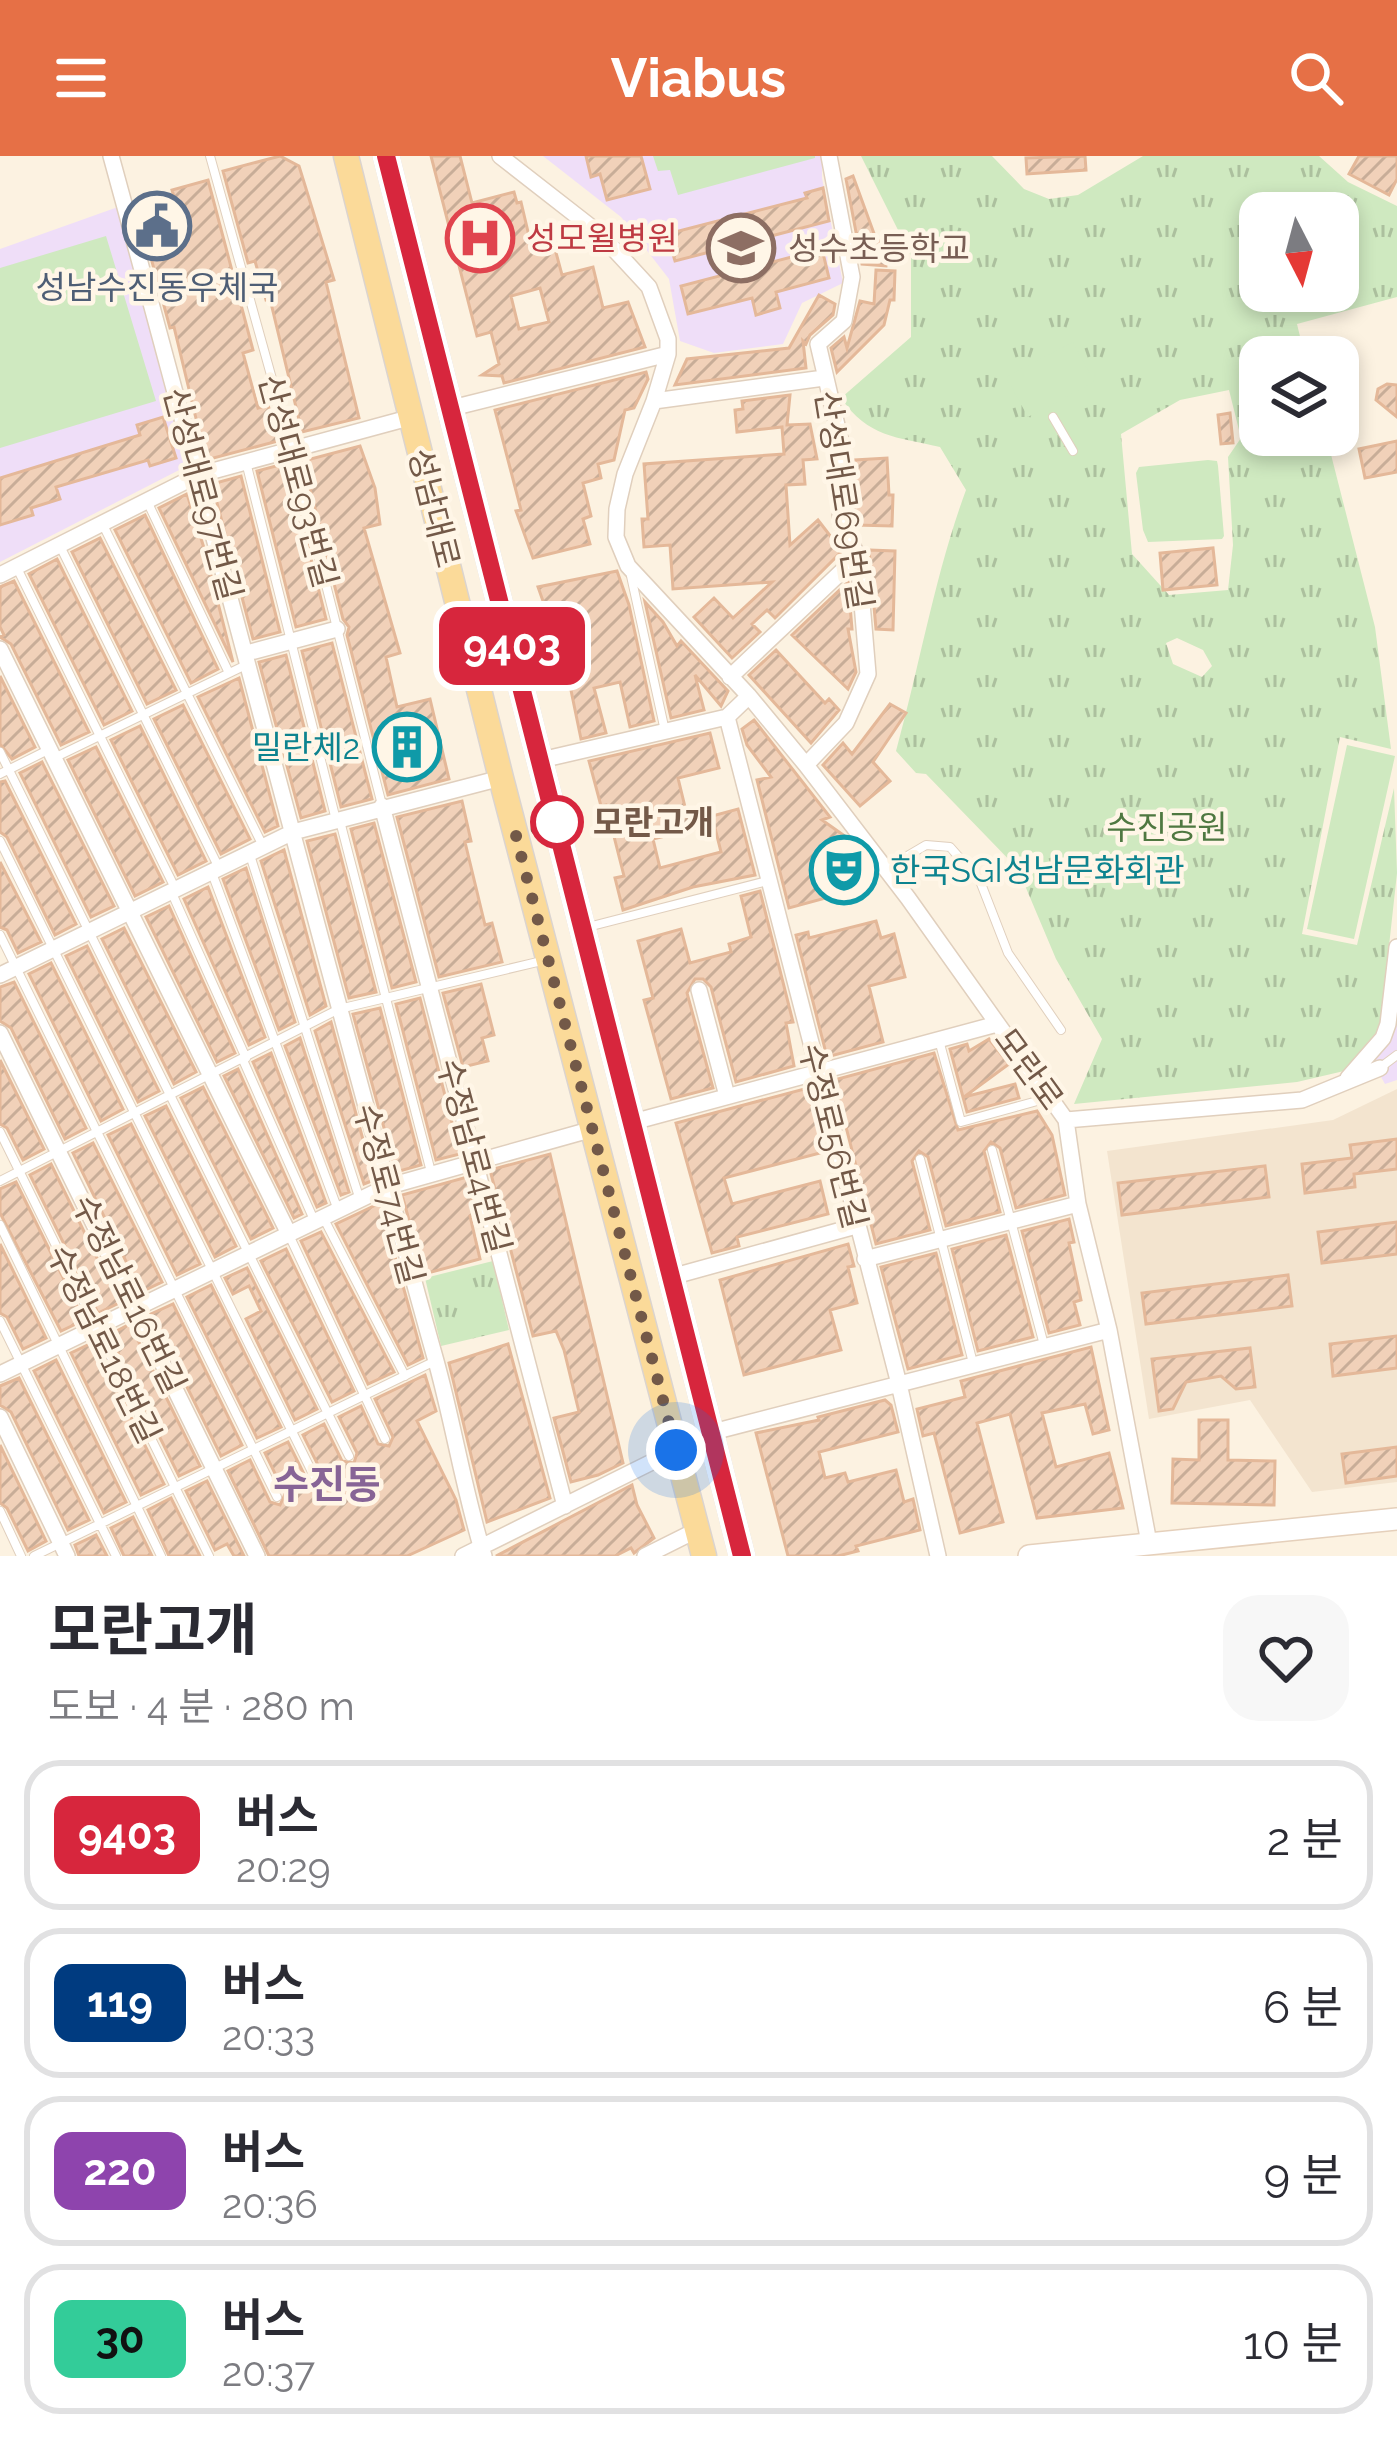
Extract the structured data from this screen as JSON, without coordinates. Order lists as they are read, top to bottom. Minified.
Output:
{"streets":{"main road":["성남대로"],"street":["산성대로97번길","산성대로69번길","모란로","수정로56번길","수정남로4번길","수정로74번길","수정남로16번길"],"lane":["산성대로93번길","수정남로18번길"]},"crossings":[["산성대로93번길","수정남로4번길"],["산성대로97번길","수정로74번길"],["산성대로69번길","모란로"]],"districts":["수진동"],"parks":["수진공원"],"places":{"public building":["성남수진동우체국"],"hospital":["성모윌병원"],"school or university":["성수초등학교"],"building":["밀란체2"],"other":["모란고개"],"theatre":["한국SGI성남문화회관"]},"lines":["bus line 9403"],"north":"bottom","page":{"header":"Viabus","on_map":"9403","heading":["모란고개","도보 · 4 분 · 280 m"],"list":[{"mark":"9403","name":"버스","note":"20:29","value":"2 분"},{"mark":"119","name":"버스","note":"20:33","value":"6 분"},{"mark":"220","name":"버스","note":"20:36","value":"9 분"},{"mark":"30","name":"버스","note":"20:37","value":"10 분"}]}}
